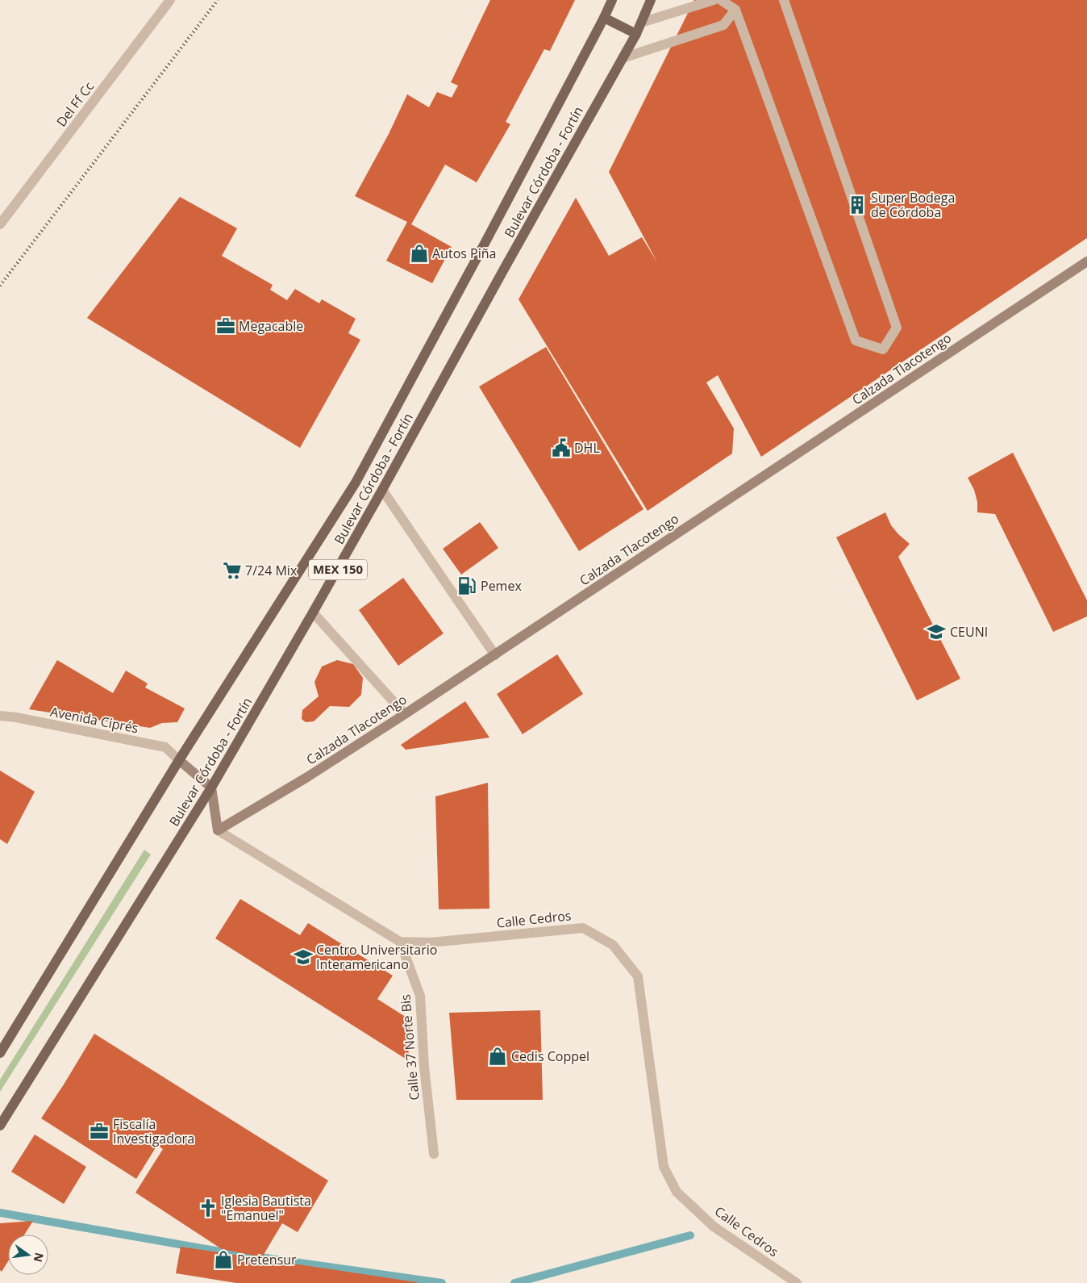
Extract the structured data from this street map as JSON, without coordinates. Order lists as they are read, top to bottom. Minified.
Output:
{"streets":{"main road":["Bulevar Córdoba - Fortín","MEX 150"],"street":["Del Ff Cc","Calzada Tlacotengo","Avenida Ciprés","Calle Cedros","Calle 37 Norte Bis"]},"crossings":[["Bulevar Córdoba - Fortín","Avenida Ciprés"],["Calzada Tlacotengo","Calle Cedros"],["Calle Cedros","Calle 37 Norte Bis"]],"places":{"building":["Super Bodega de Córdoba"],"shop":["Autos Piña","Cedis Coppel","Pretensur"],"office":["Megacable","Fiscalía Investigadora"],"public building":["DHL"],"supermarket":["7/24 Mix"],"fuel station":["Pemex"],"school or university":["CEUNI","Centro Universitario Interamericano"],"church":["Iglesia Bautista \"Emanuel\""]},"north":"right"}
